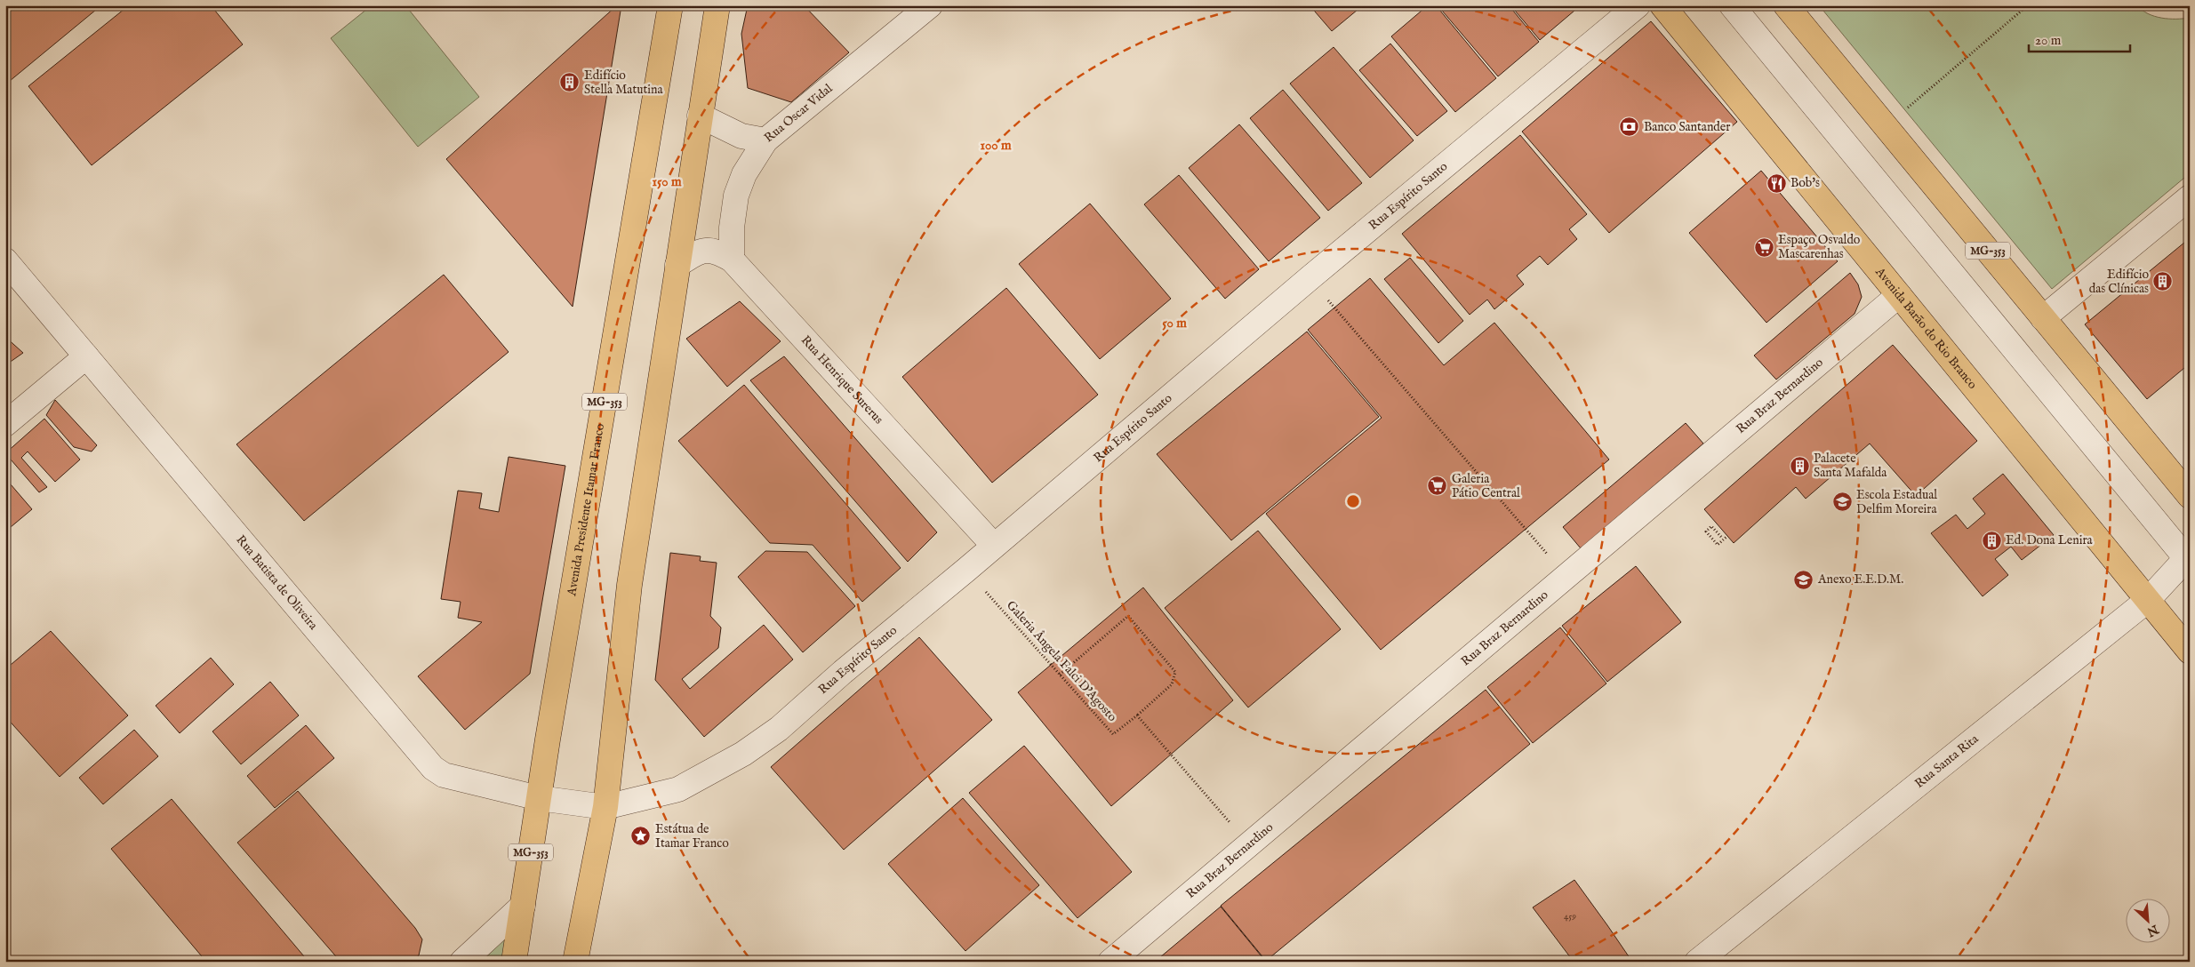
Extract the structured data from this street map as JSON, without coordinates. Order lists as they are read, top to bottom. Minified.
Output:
{"streets":{"main road":["MG-353","Avenida Barão do Rio Branco","Avenida Presidente Itamar Franco"],"street":["Rua Oscar Vidal","Rua Espírito Santo","Rua Henrique Surerus","Rua Braz Bernardino","Rua Batista de Oliveira","Rua Santa Rita"],"path":["Galeria Ângela Falci D'Agosto"]},"crossings":[["Rua Oscar Vidal","Rua Henrique Surerus"],["Rua Espírito Santo","Rua Henrique Surerus"],["Rua Espírito Santo","Rua Batista de Oliveira"],["Rua Espírito Santo","Galeria Ângela Falci D'Agosto"],["Avenida Barão do Rio Branco","Rua Braz Bernardino"],["Avenida Barão do Rio Branco","Rua Santa Rita"],["Rua Braz Bernardino","Galeria Ângela Falci D'Agosto"],["Avenida Presidente Itamar Franco","Rua Batista de Oliveira"]],"places":{"building":["Edifício Stella Matutina","Edifício das Clínicas","Palacete Santa Mafalda","Ed. Dona Lenira"],"bank":["Banco Santander"],"restaurant":["Bob's"],"supermarket":["Espaço Osvaldo Mascarenhas","Galeria Pátio Central"],"school or university":["Escola Estadual Delfim Moreira","Anexo E.E.D.M."],"place":["Estátua de Itamar Franco"]},"house_numbers":["459"],"scale_bar":"20 m","north":"bottom right","rings":["100 m","150 m","50 m"]}
